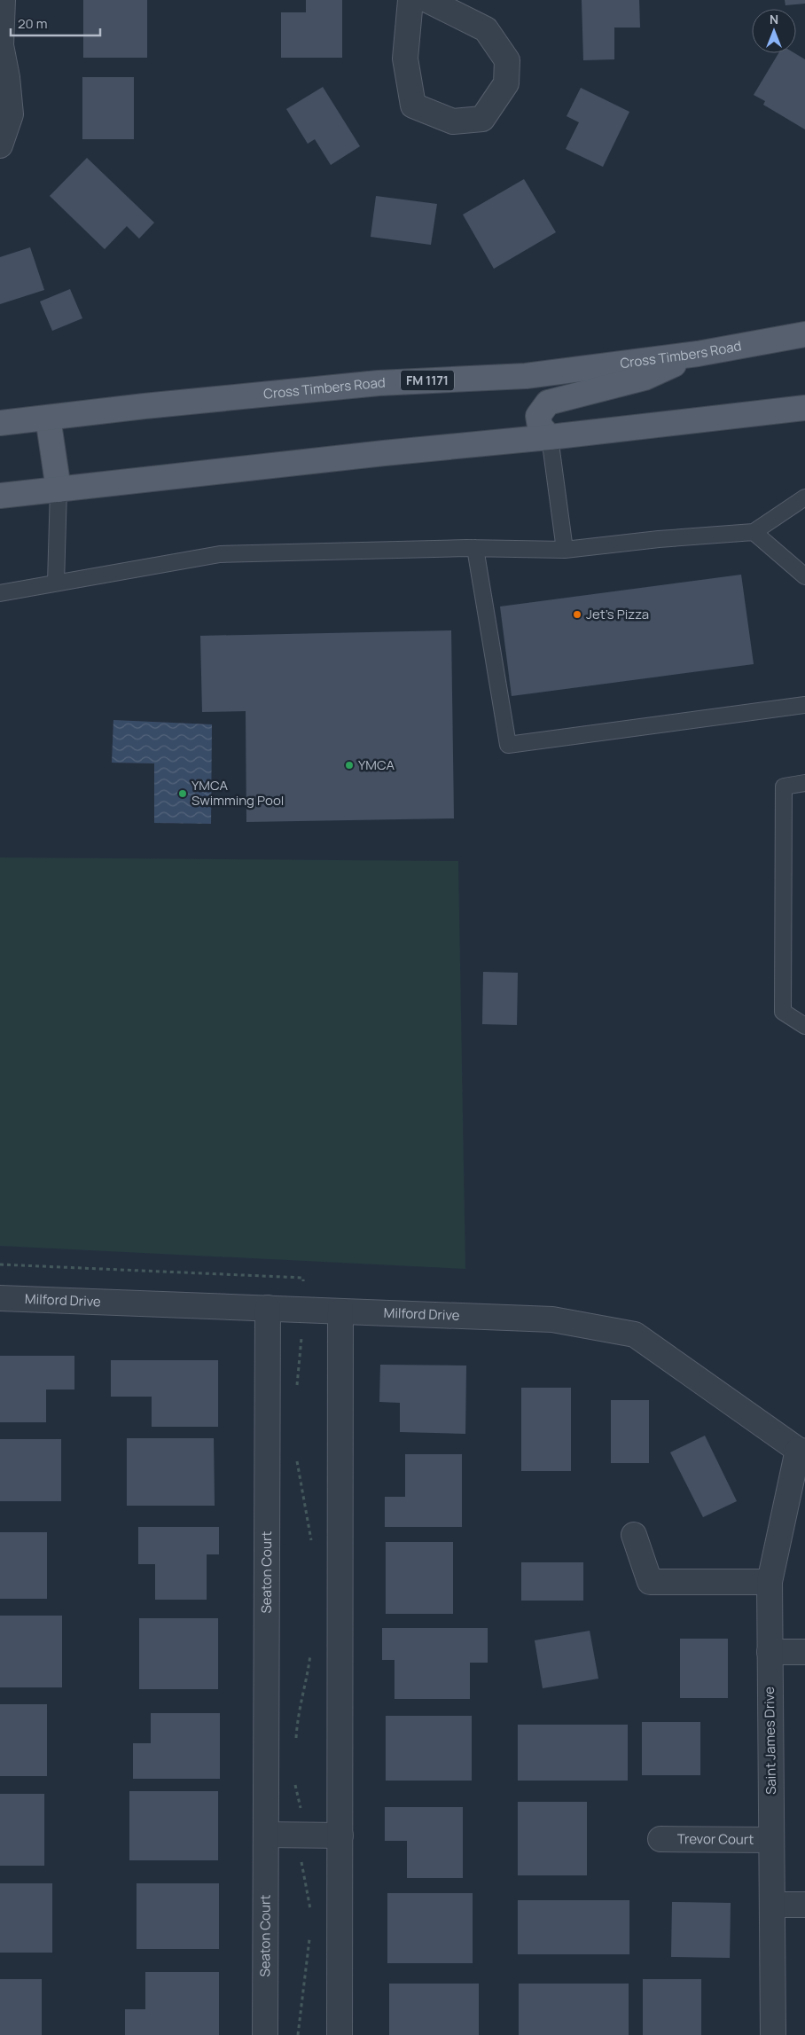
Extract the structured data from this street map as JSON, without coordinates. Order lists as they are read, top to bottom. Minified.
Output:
{"streets":{"main road":["Cross Timbers Road","FM 1171"],"street":["Milford Drive","Seaton Court","Saint James Drive","Trevor Court"]},"crossings":[["Milford Drive","Seaton Court"],["Milford Drive","Saint James Drive"],["Saint James Drive","Trevor Court"]],"places":["Jet's Pizza","YMCA","YMCA Swimming Pool"],"scale_bar":"20 m","north":"top"}
